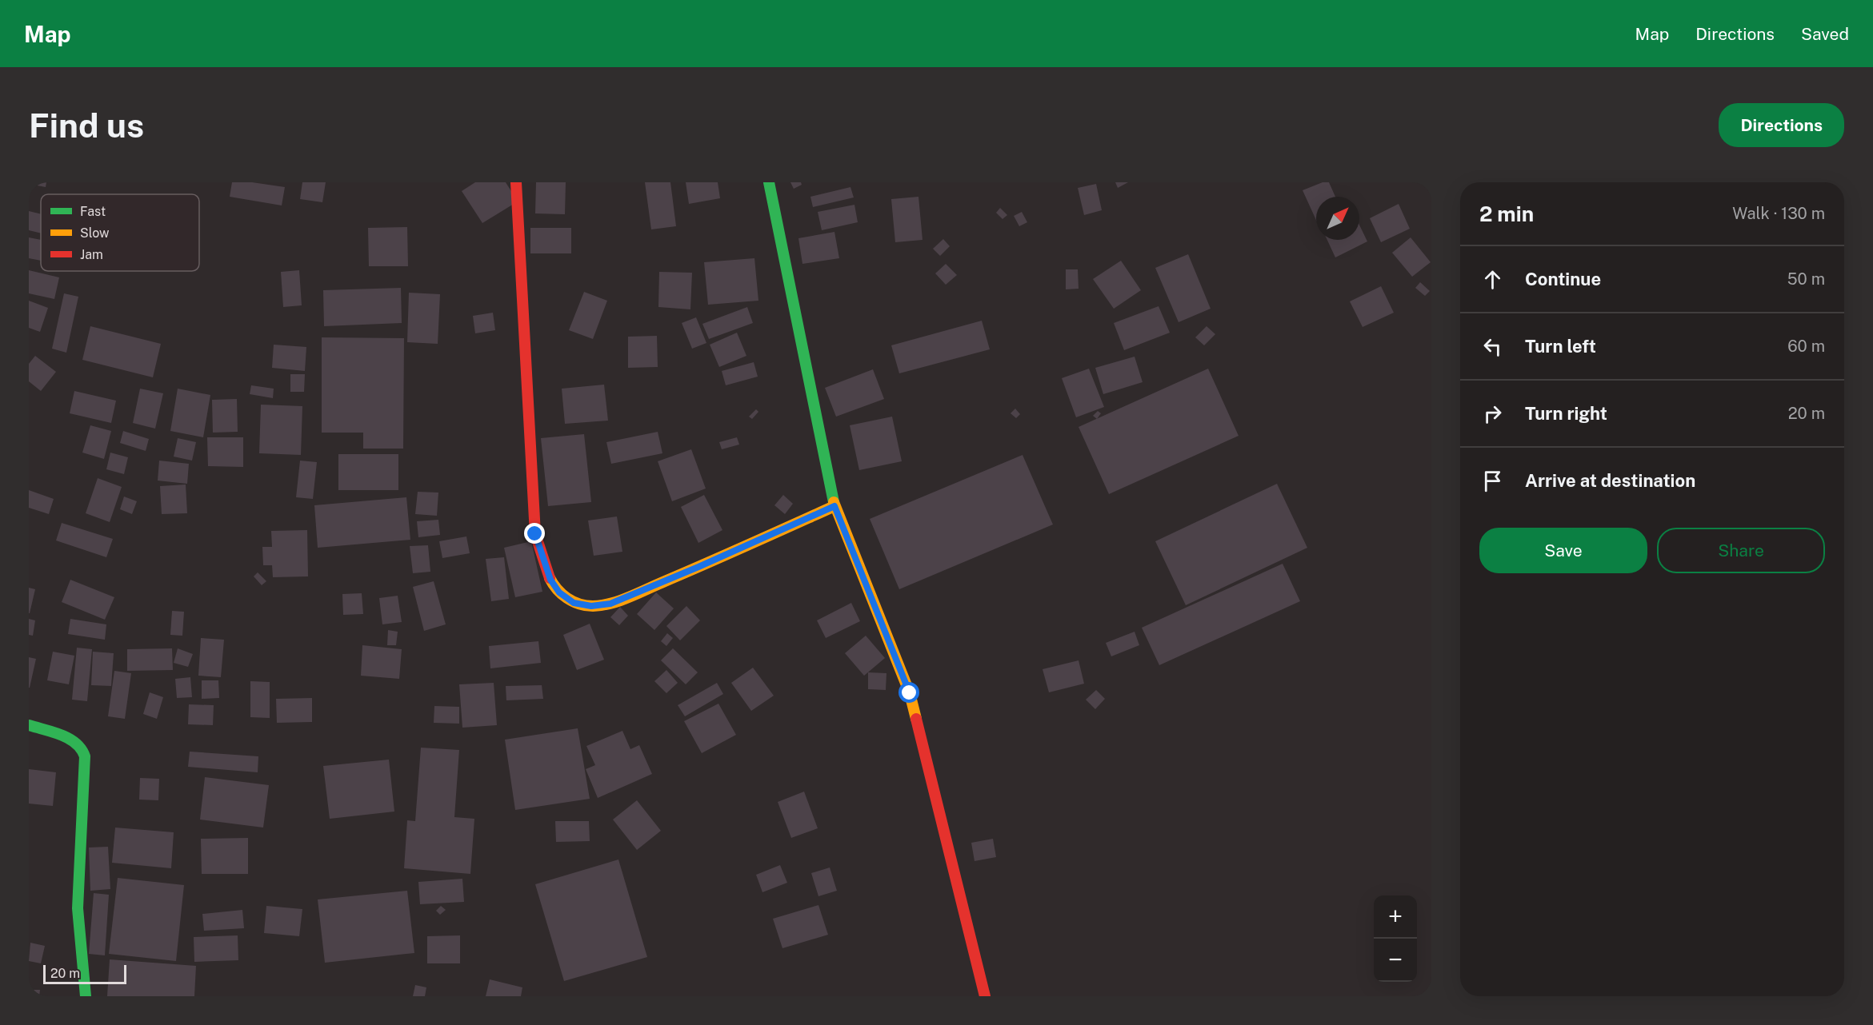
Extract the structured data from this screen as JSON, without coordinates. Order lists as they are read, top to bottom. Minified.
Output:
{"legend":["Fast","Slow","Jam"],"scale_bar":"20 m","north":"top right","page":{"header":"Map","nav":["Map","Directions","Saved"],"buttons":["Directions",["Save","Share"]],"title":"Find us","heading":["2 min","Walk · 130 m"],"list":[["Continue","50 m"],["Turn left","60 m"],["Turn right","20 m"],"Arrive at destination"],"map_buttons":["+","−"],"scale":"20 m"}}
